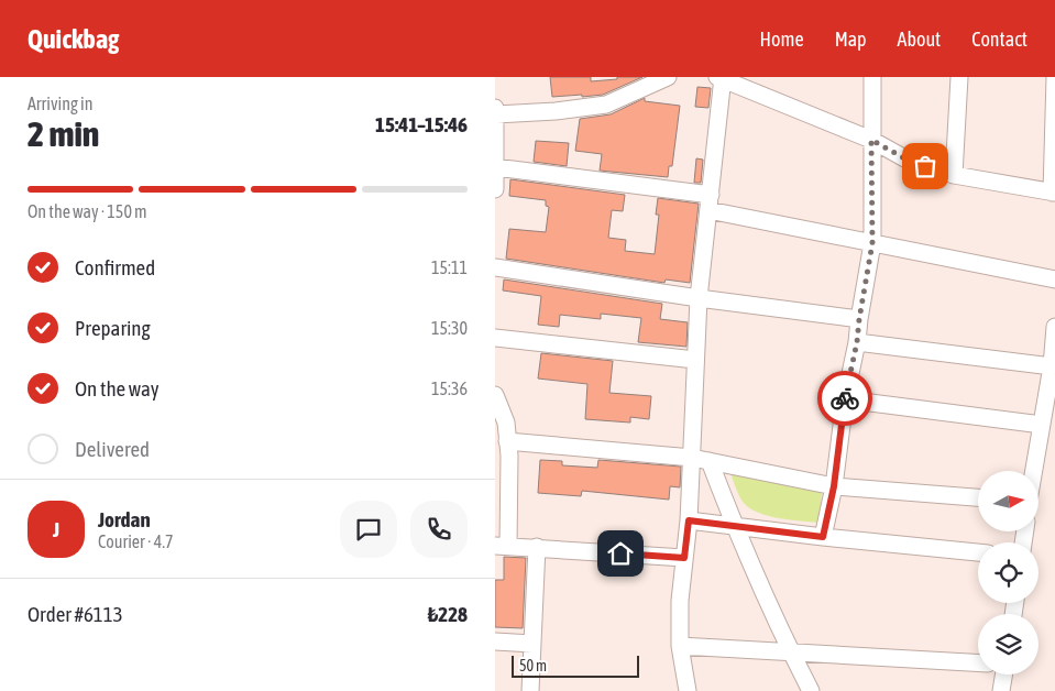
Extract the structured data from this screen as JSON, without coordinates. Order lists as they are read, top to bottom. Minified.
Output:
{"scale_bar":"50 m","north":"right","page":{"header":"Quickbag","nav":["Home","Map","About","Contact"],"heading":["2 min","Arriving in","15:41–15:46"],"panel":["Jordan","Courier · 4.7","Order #6113","₺228"],"bar":"On the way · 150 m","list":[["Confirmed","15:11"],["Preparing","15:30"],["On the way","15:36"],"Delivered"],"round":"J","scale":"50 m"}}
